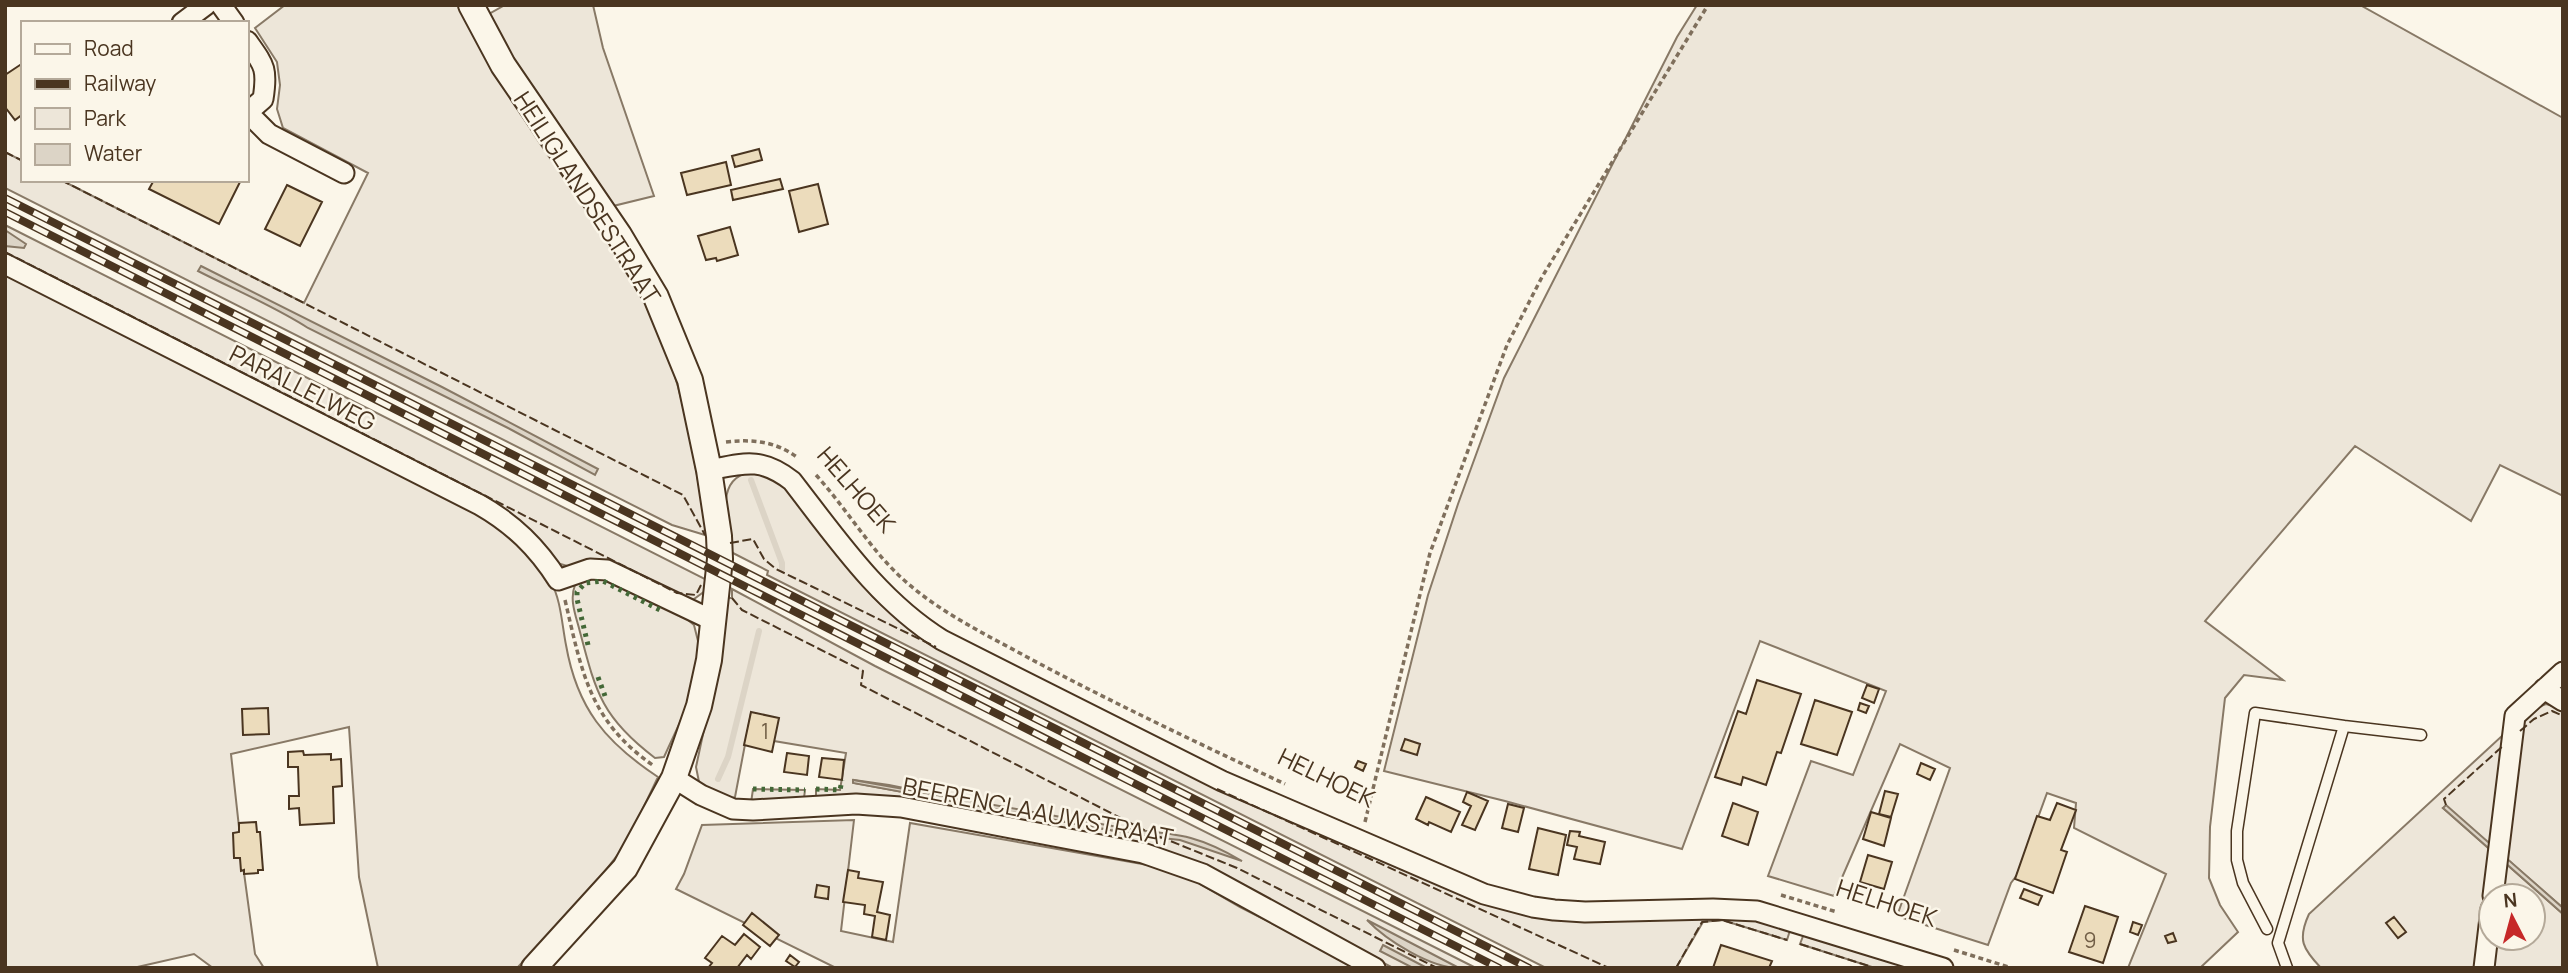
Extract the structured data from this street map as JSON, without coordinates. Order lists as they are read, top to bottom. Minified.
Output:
{"streets":{"street":["HEILIGLANDSESTRAAT","PARALLELWEG","HELHOEK","BEERENCLAAUWSTRAAT"]},"crossings":[["HEILIGLANDSESTRAAT","HELHOEK"],["HEILIGLANDSESTRAAT","BEERENCLAAUWSTRAAT"]],"house_numbers":["1","9"],"legend":["Road","Railway","Park","Water"],"north":"top"}
